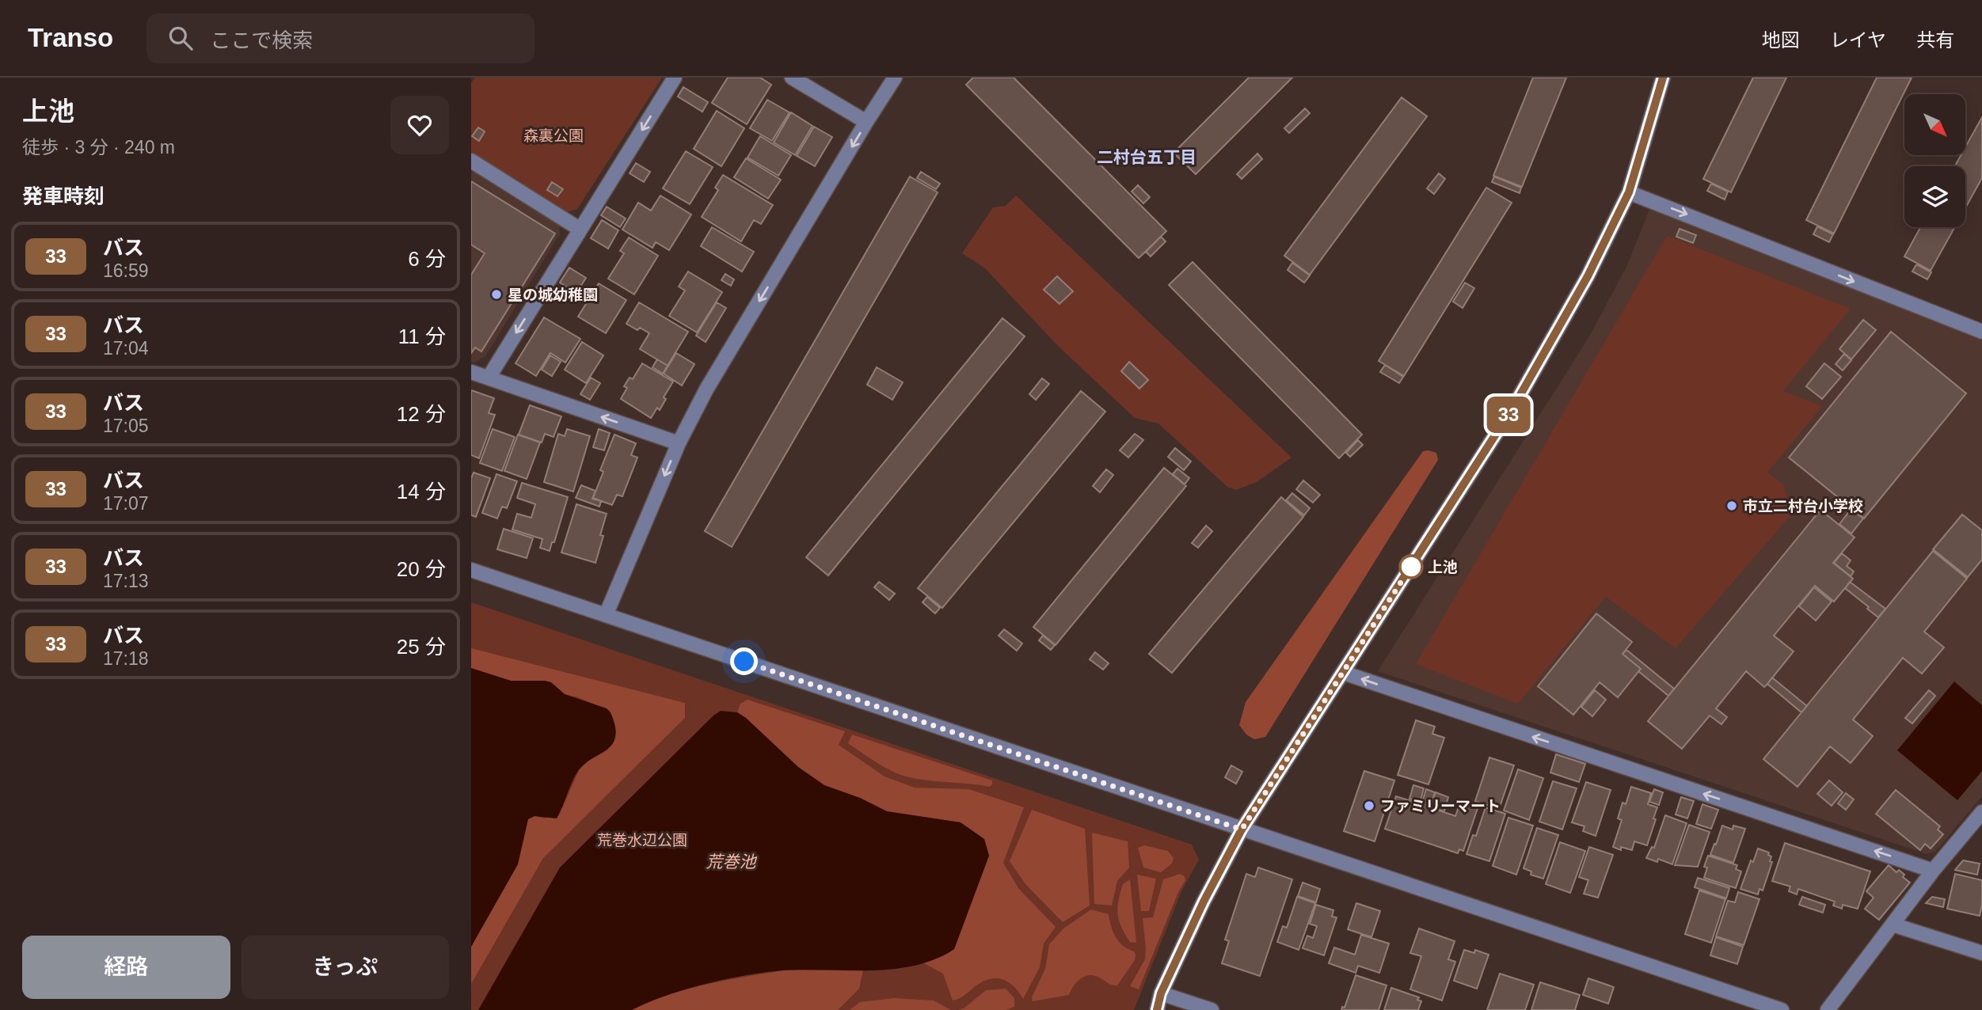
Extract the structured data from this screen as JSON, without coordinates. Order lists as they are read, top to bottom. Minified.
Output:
{"districts":["二村台五丁目"],"water":["荒巻池"],"parks":["森裏公園","荒巻水辺公園"],"places":["星の城幼稚園","市立二村台小学校","上池","ファミリーマート"],"lines":["bus line 33"],"north":"bottom right","page":{"header":"Transo","search":"ここで検索","nav":["地図","レイヤ","共有"],"heading":[["上池","徒歩 · 3 分 · 240 m"],"発車時刻"],"on_map":"33","list":[{"mark":"33","name":"バス","note":"16:59","value":"6 分"},{"mark":"33","name":"バス","note":"17:04","value":"11 分"},{"mark":"33","name":"バス","note":"17:05","value":"12 分"},{"mark":"33","name":"バス","note":"17:07","value":"14 分"},{"mark":"33","name":"バス","note":"17:13","value":"20 分"},{"mark":"33","name":"バス","note":"17:18","value":"25 分"}],"buttons":["経路","きっぷ"]}}
